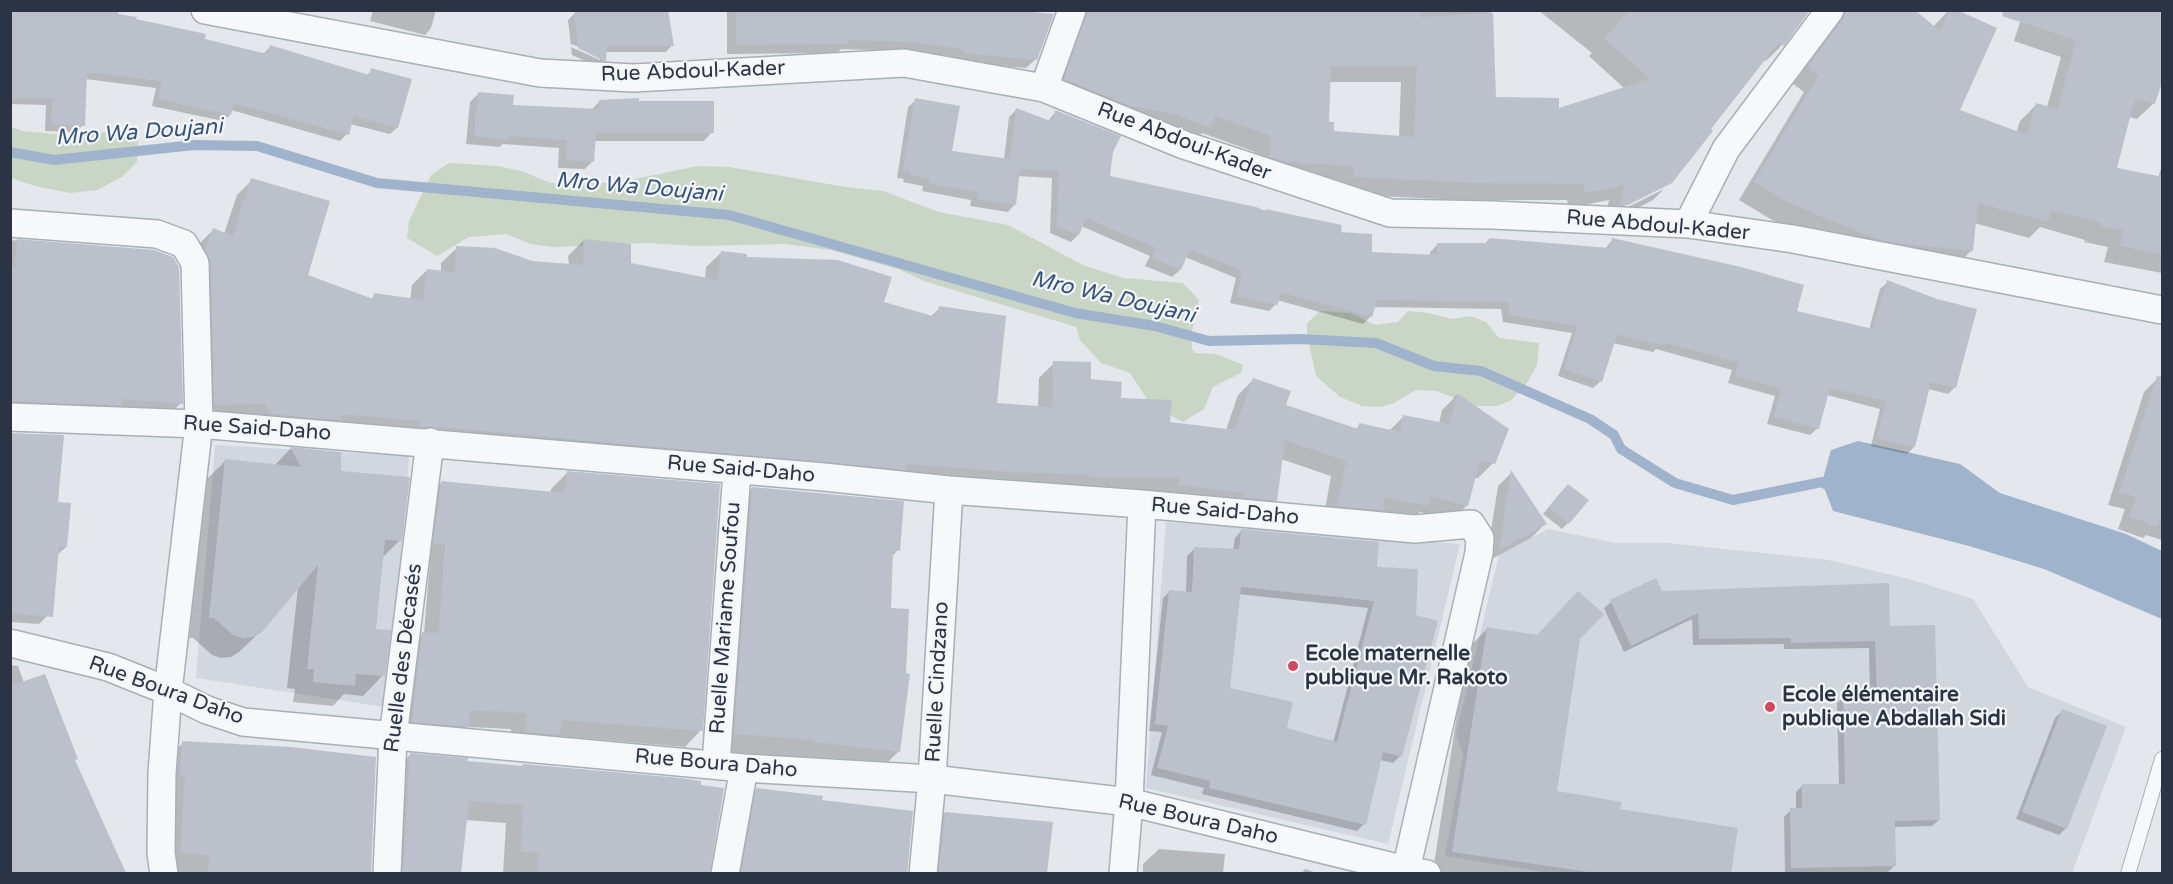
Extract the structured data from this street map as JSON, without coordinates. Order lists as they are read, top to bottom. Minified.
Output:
{"streets":{"street":["Rue Abdoul-Kader","Rue Said-Daho","Ruelle Mariame Soufou","Ruelle des Décasés","Ruelle Cindzano","Rue Boura Daho"]},"crossings":[["Rue Said-Daho","Ruelle Mariame Soufou"],["Rue Said-Daho","Ruelle des Décasés"],["Rue Said-Daho","Ruelle Cindzano"],["Rue Said-Daho","Rue Boura Daho"],["Ruelle Mariame Soufou","Rue Boura Daho"],["Ruelle des Décasés","Rue Boura Daho"],["Ruelle Cindzano","Rue Boura Daho"]],"water":["Mro Wa Doujani"],"places":["Ecole maternelle publique Mr. Rakoto","Ecole élémentaire publique Abdallah Sidi"]}
